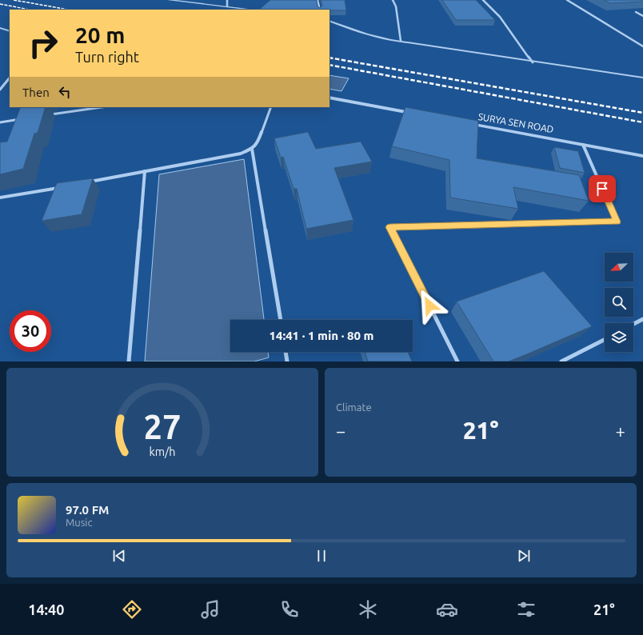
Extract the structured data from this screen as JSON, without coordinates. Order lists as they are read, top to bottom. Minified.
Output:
{"streets":{"street":["SURYA SEN ROAD"]},"north":"bottom left","page":{"turn":["20 m","Turn right"],"then":"Then","limit":"30","trip":"14:41 · 1 min · 80 m","tile":"Climate","heat":["−","21°","+"],"song":["97.0 FM","Music"],"tabs":["14:40","21°"],"gauge":["27","km/h"]}}
